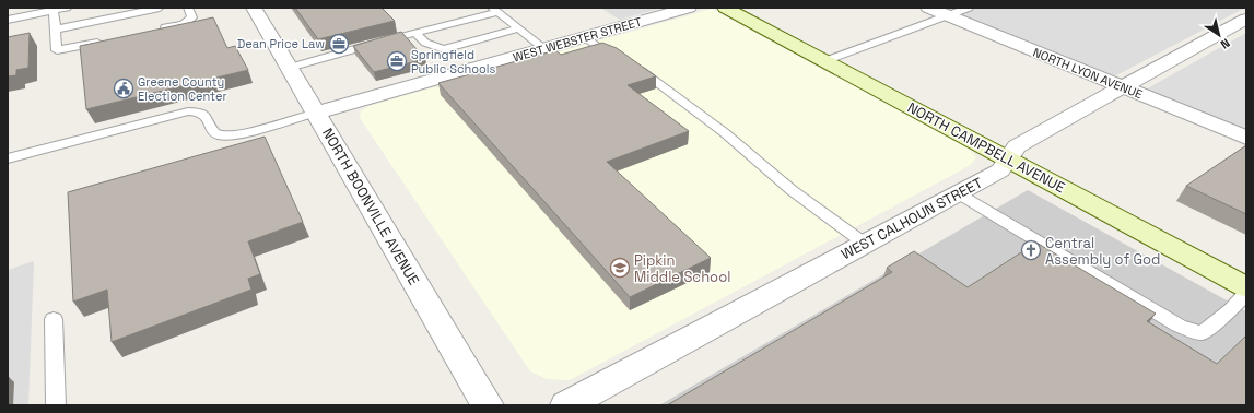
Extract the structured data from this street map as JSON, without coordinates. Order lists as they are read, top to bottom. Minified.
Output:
{"streets":{"main road":["NORTH CAMPBELL AVENUE"],"street":["WEST WEBSTER STREET","NORTH LYON AVENUE","NORTH BOONVILLE AVENUE","WEST CALHOUN STREET"]},"crossings":[["WEST WEBSTER STREET","NORTH BOONVILLE AVENUE"],["NORTH LYON AVENUE","WEST CALHOUN STREET"],["NORTH CAMPBELL AVENUE","WEST CALHOUN STREET"]],"places":{"office":["Dean Price Law","Springfield Public Schools"],"public building":["Greene County Election Center"],"church":["Central Assembly of God"],"school or university":["Pipkin Middle School"]},"north":"bottom right"}
